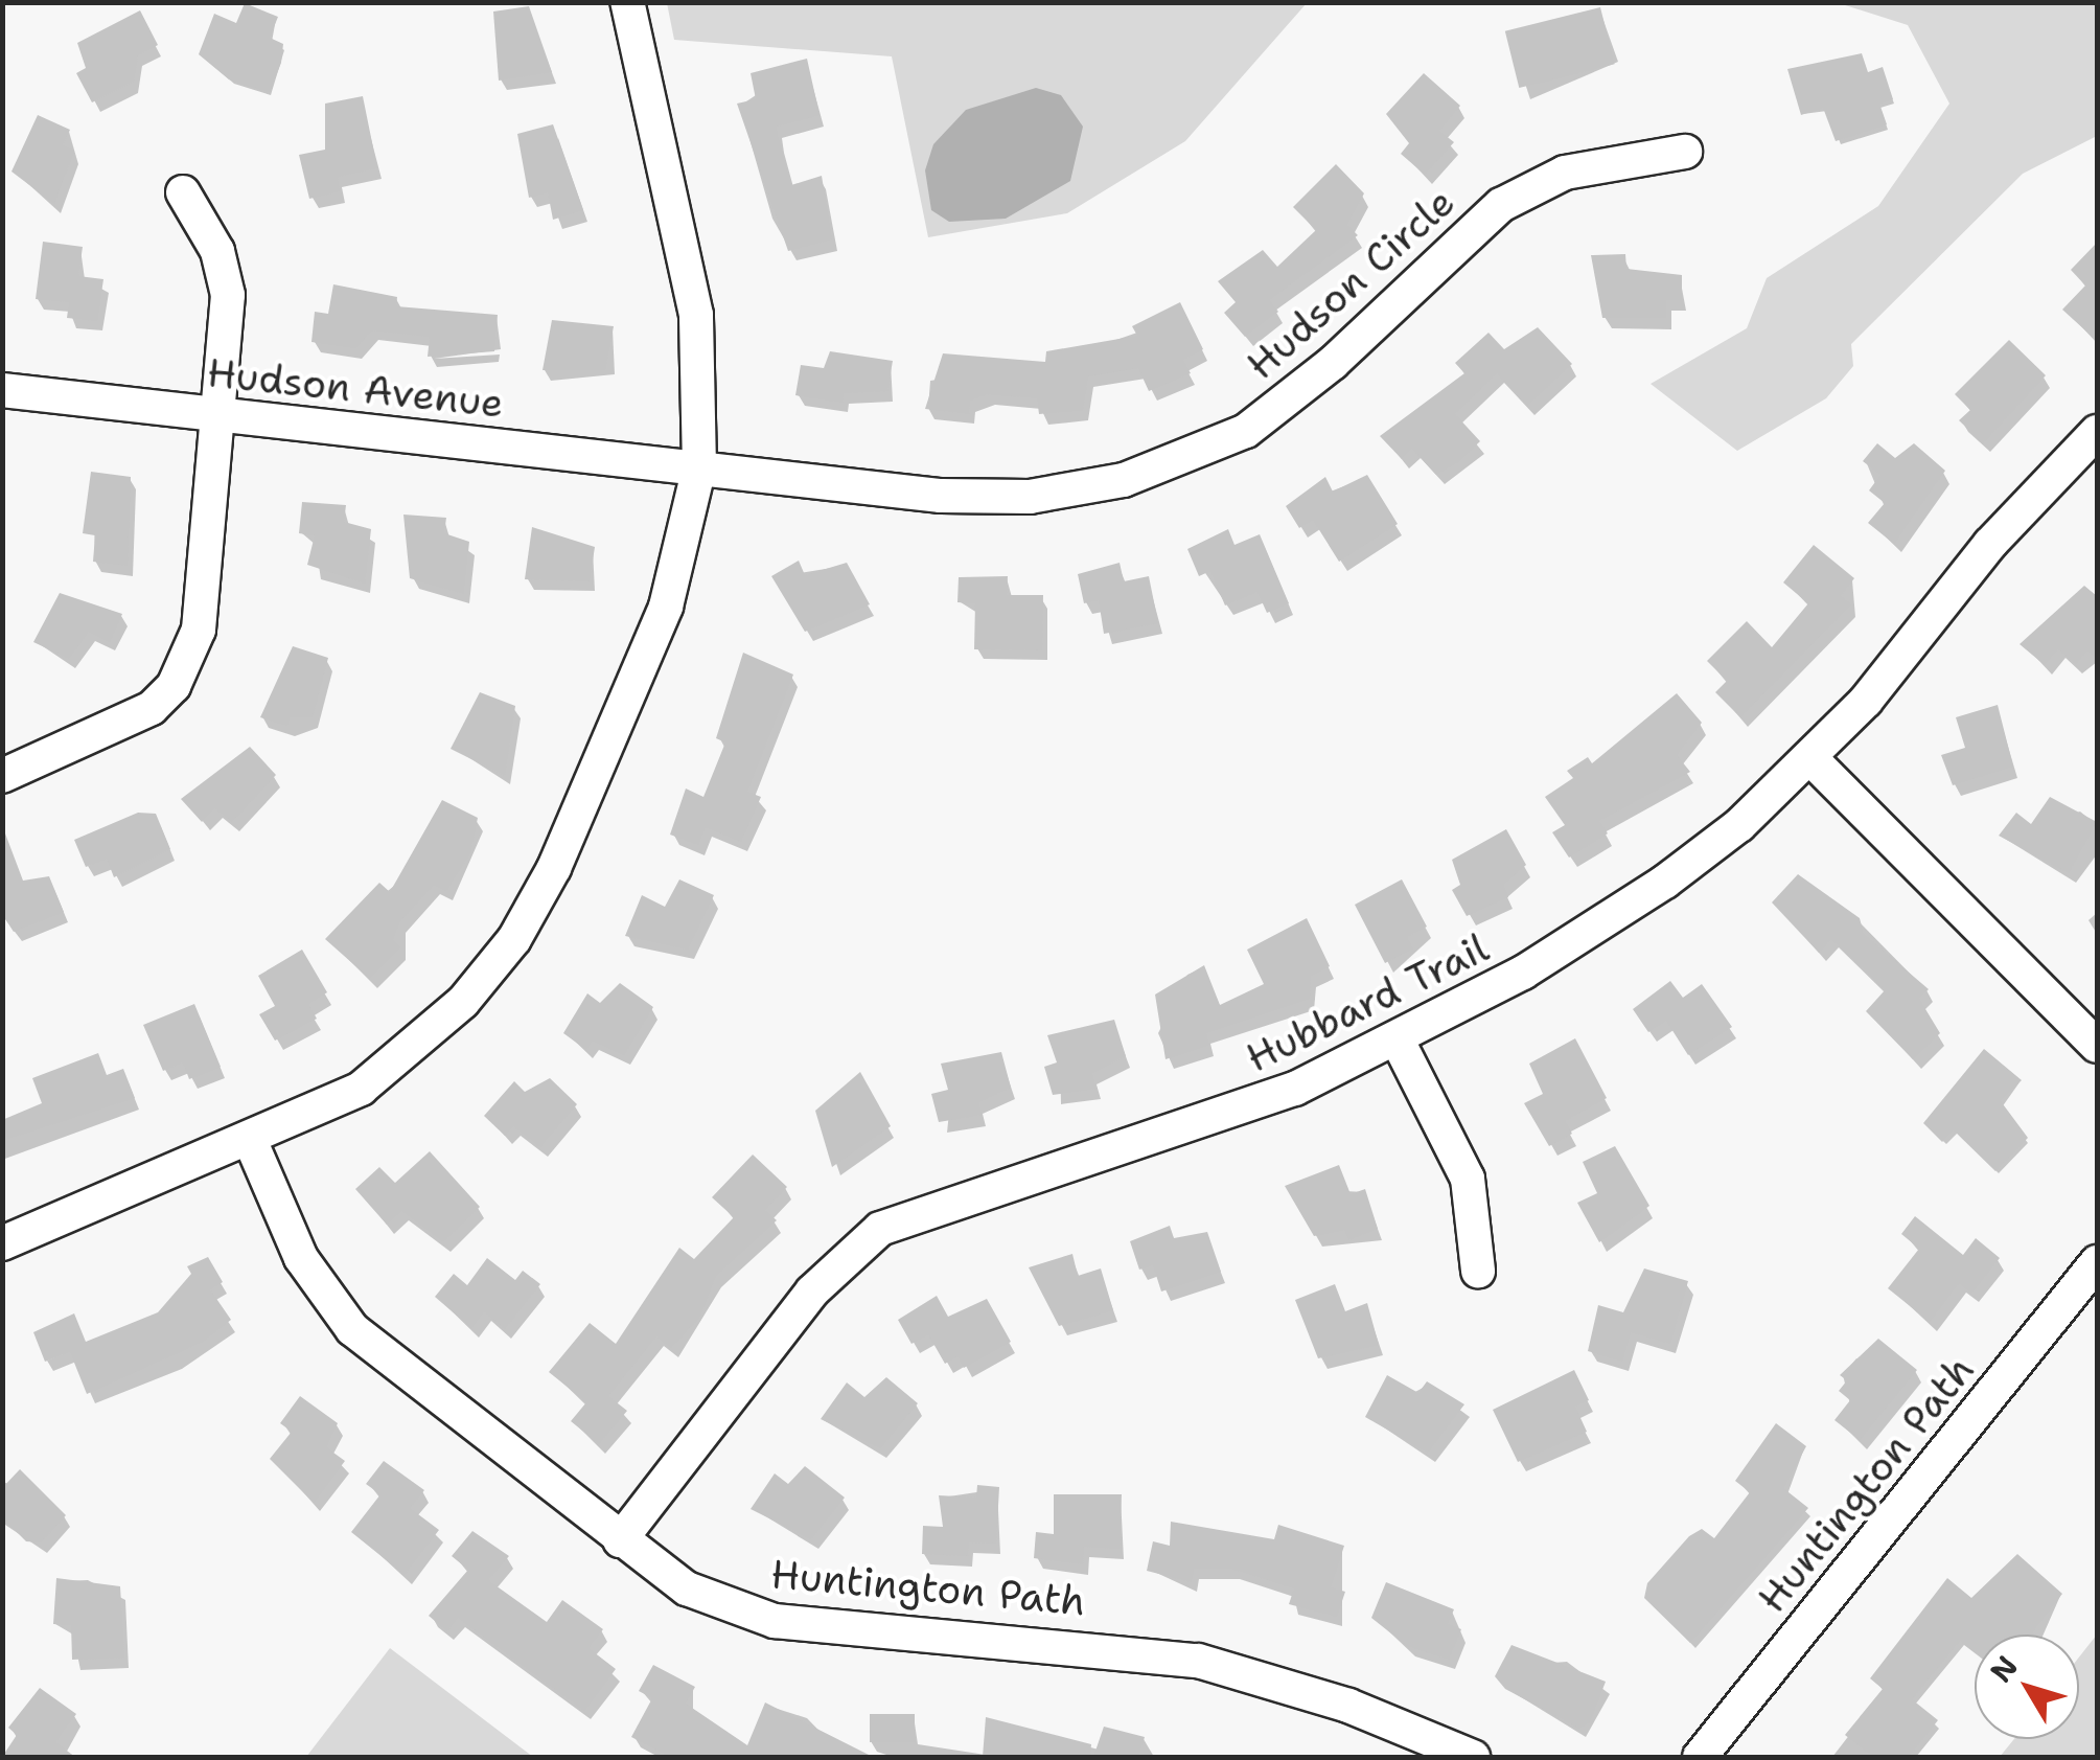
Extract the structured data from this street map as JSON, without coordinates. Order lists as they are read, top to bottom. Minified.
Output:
{"streets":{"street":["Hudson Circle","Hudson Avenue","Hubbard Trail","Huntington Path"]},"crossings":[["Hudson Circle","Hudson Avenue"],["Hubbard Trail","Huntington Path"]],"north":"top left"}
